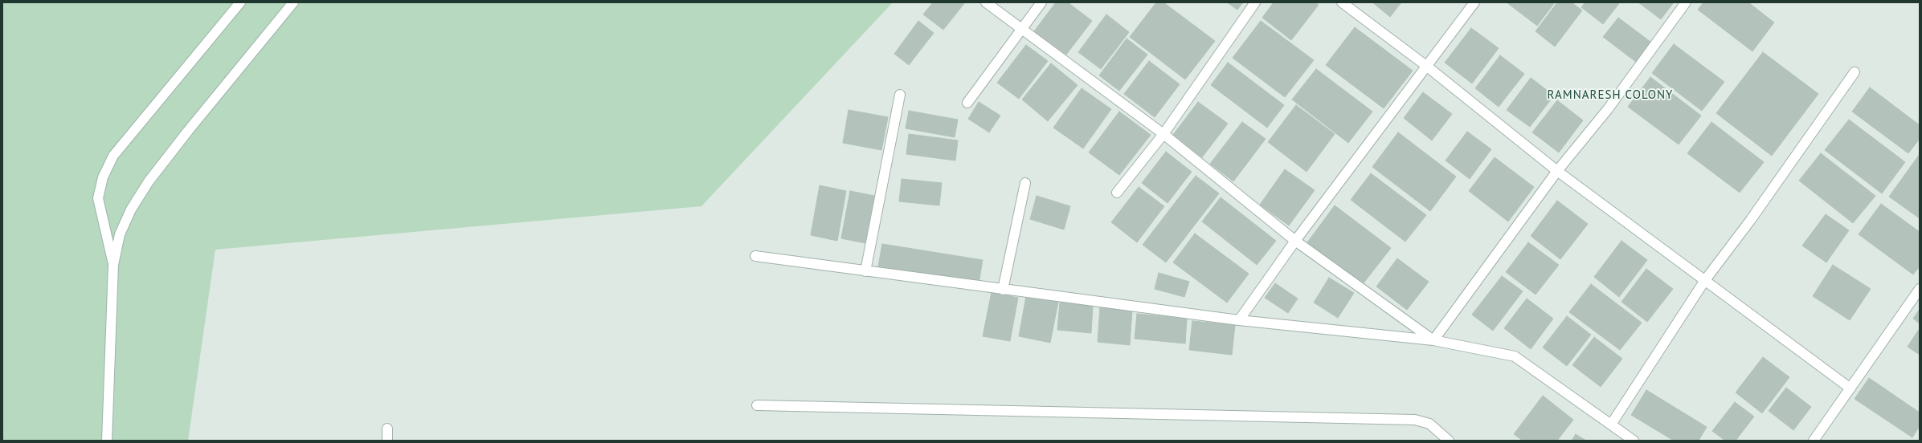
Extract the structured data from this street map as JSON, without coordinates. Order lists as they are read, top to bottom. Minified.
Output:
{"districts":["RAMNARESH COLONY"]}
